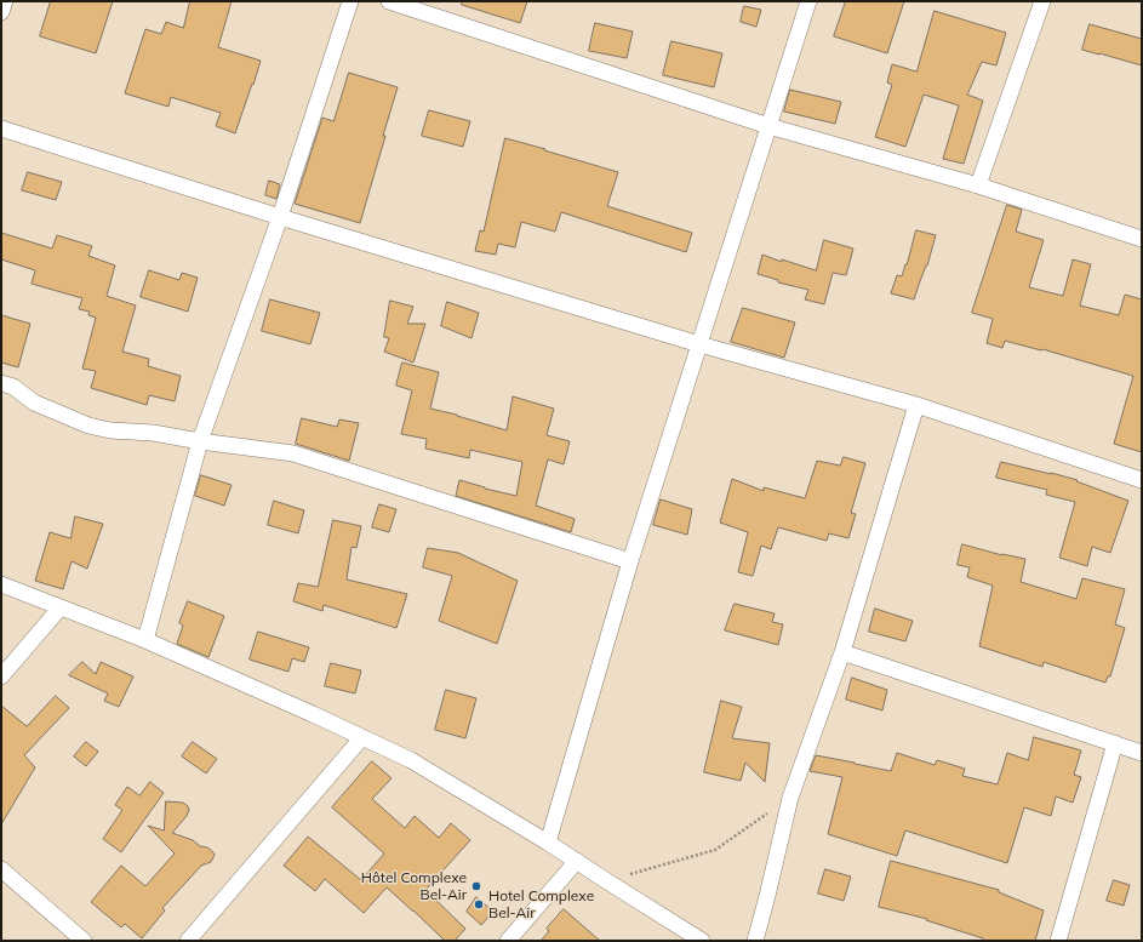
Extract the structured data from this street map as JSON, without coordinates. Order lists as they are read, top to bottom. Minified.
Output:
{"places":["Hôtel Complexe Bel-Air","Hotel Complexe Bel-Air"]}
